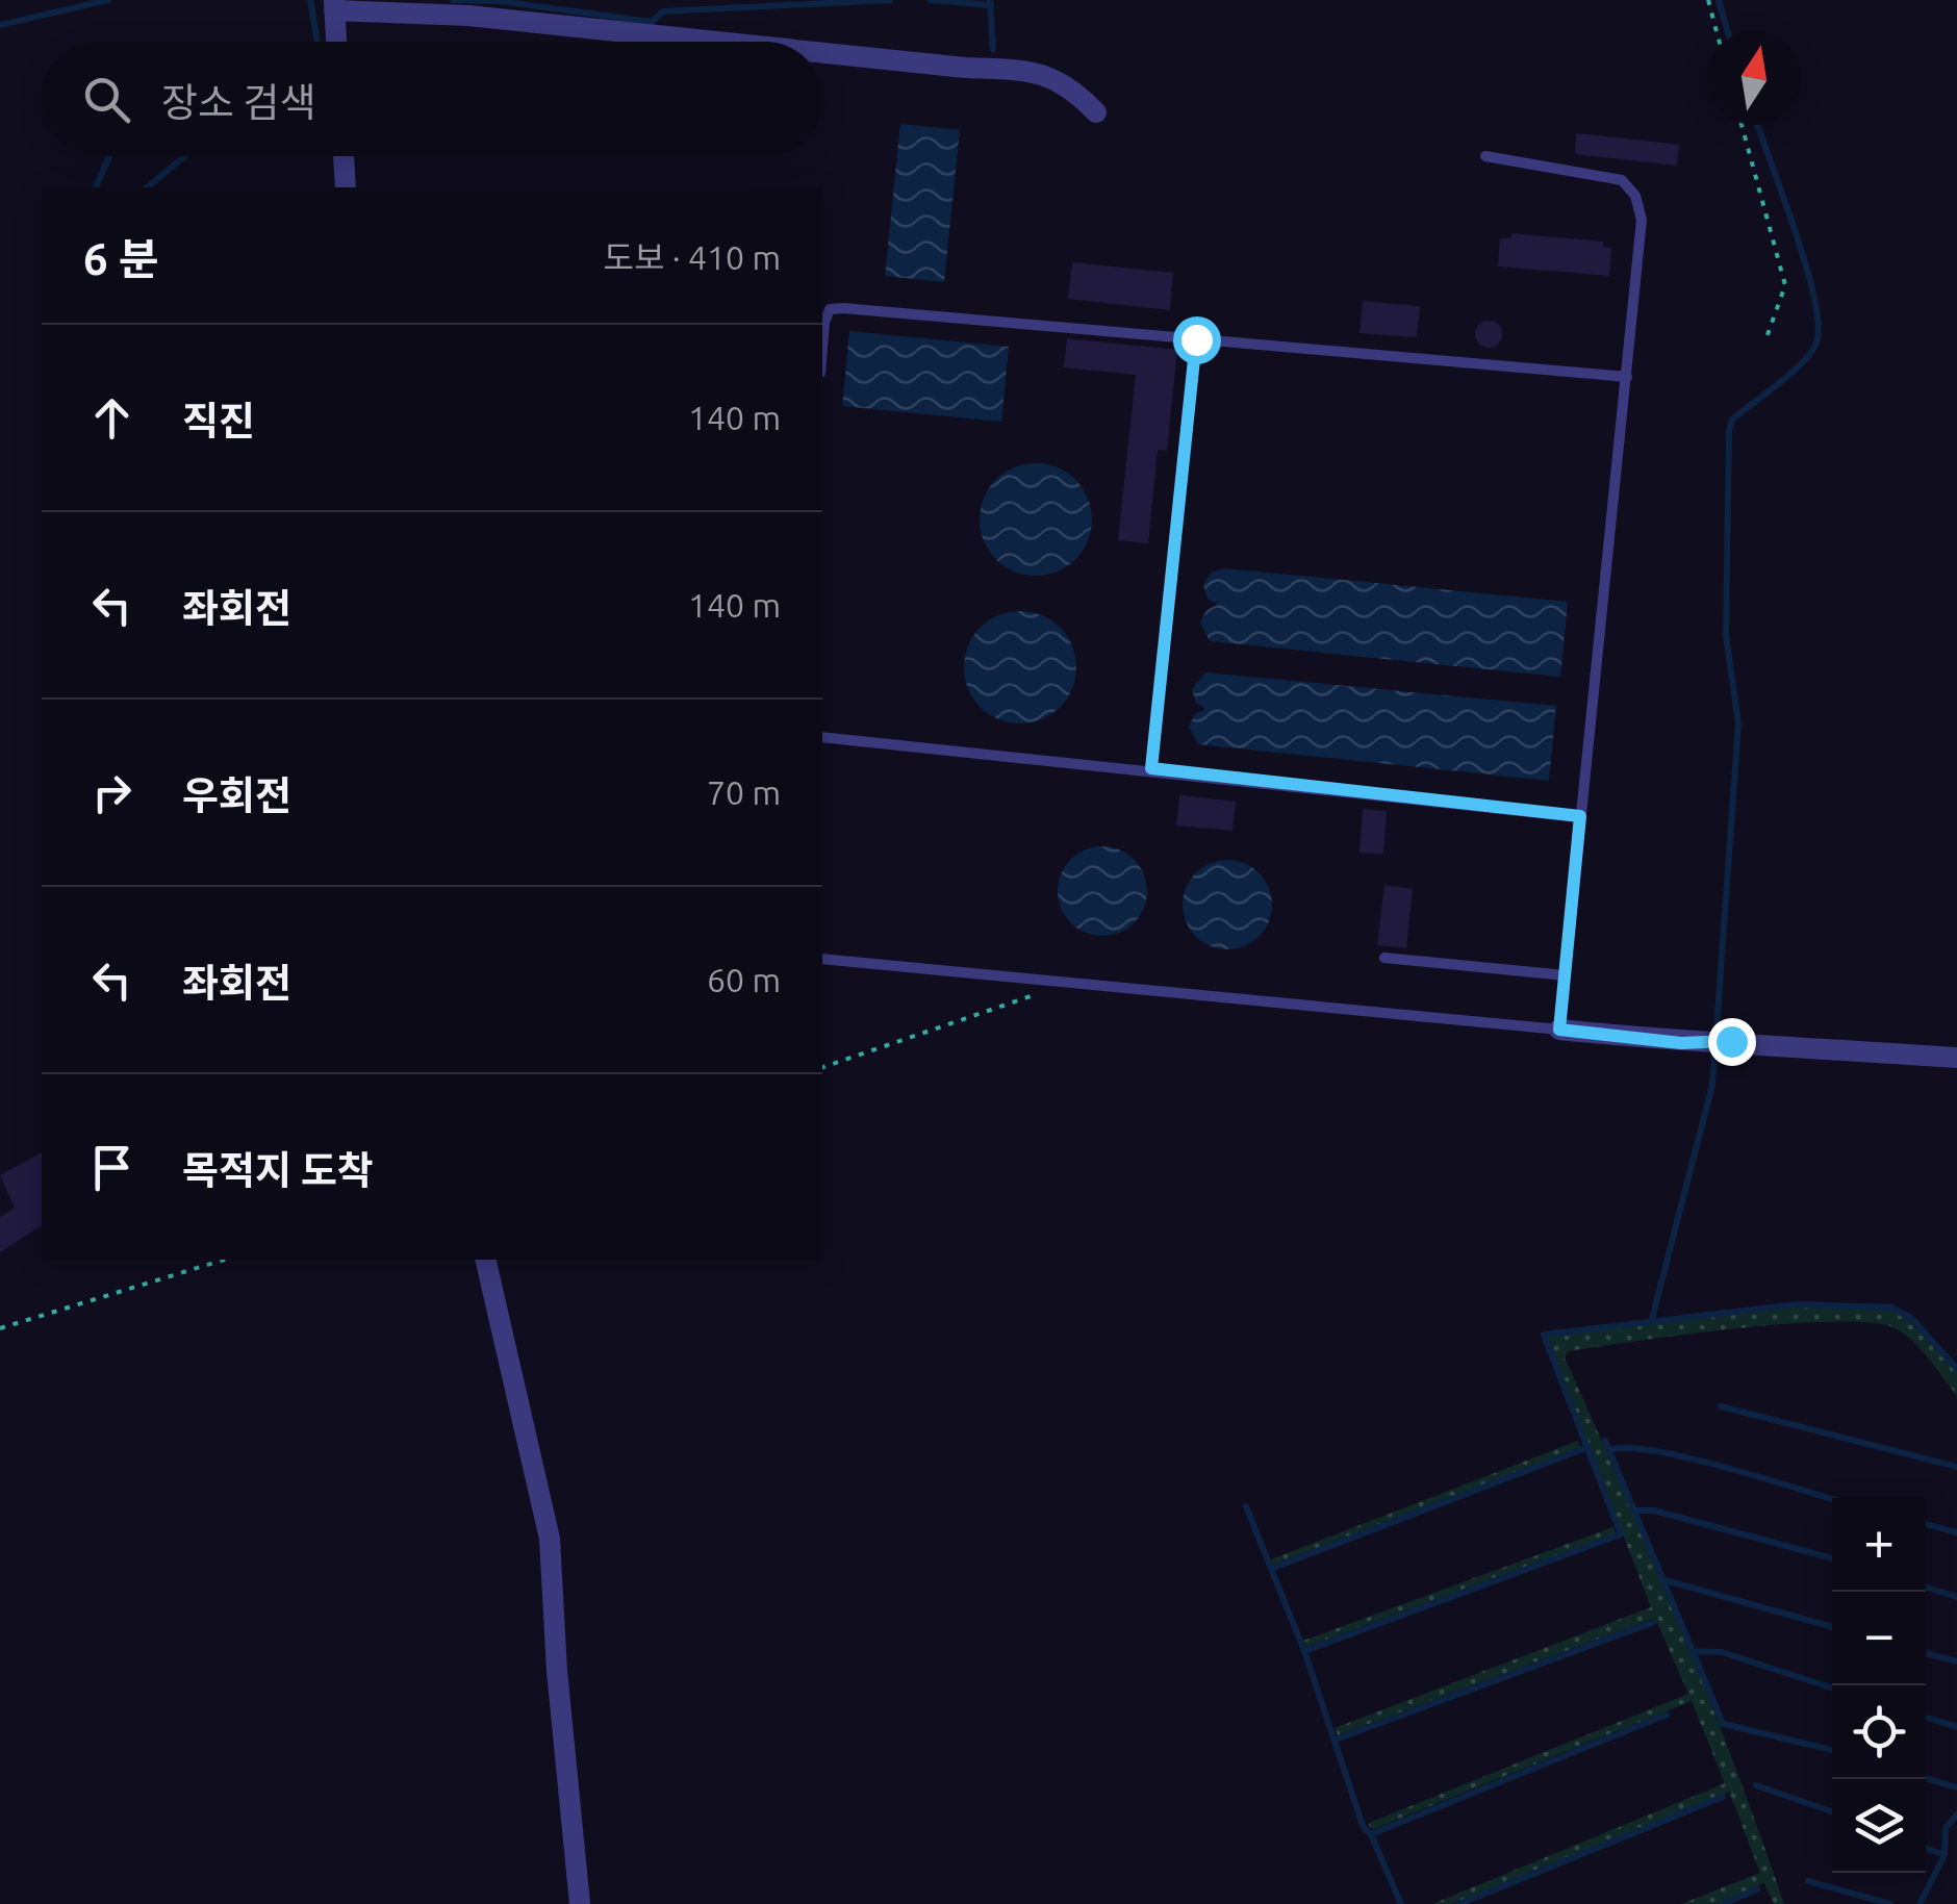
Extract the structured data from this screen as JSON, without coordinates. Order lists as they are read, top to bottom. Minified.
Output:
{"north":"top","page":{"search":"장소 검색","heading":["6 분","도보 · 410 m"],"list":[["직진","140 m"],["좌회전","140 m"],["우회전","70 m"],["좌회전","60 m"],"목적지 도착"],"map_buttons":["+","−"]}}
